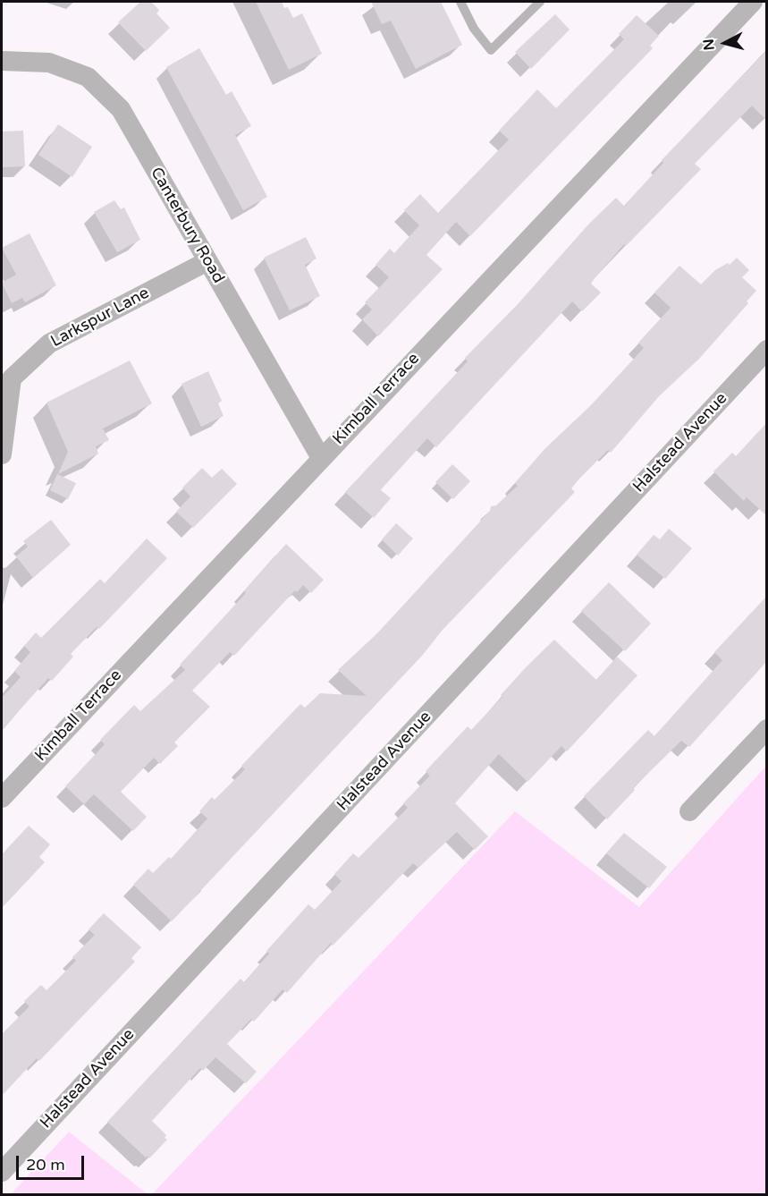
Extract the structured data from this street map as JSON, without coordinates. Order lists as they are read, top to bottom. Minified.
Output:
{"streets":{"street":["Canterbury Road","Larkspur Lane","Kimball Terrace","Halstead Avenue"]},"crossings":[["Canterbury Road","Larkspur Lane"],["Canterbury Road","Kimball Terrace"]],"scale_bar":"20 m","north":"left"}
